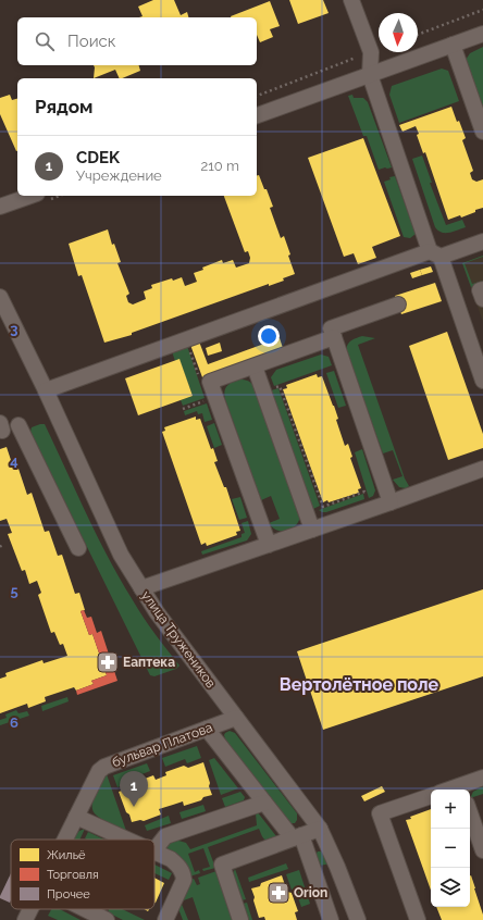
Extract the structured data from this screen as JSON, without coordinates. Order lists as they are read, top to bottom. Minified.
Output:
{"streets":{"street":["улица Тружеников","бульвар Платова"]},"crossings":[["улица Тружеников","бульвар Платова"]],"districts":["Вертолётное поле"],"places":{"pharmacy":["Еаптека","Orion"]},"legend":["Жильё","Торговля","Прочее"],"north":"bottom","page":{"search":"Поиск","heading":"Рядом","list":[{"mark":"1","name":"CDEK","note":"Учреждение","value":"210 m"}],"pins":"1","map_buttons":["+","−"]},"grid":{"rows":["3","4","5","6"]}}
